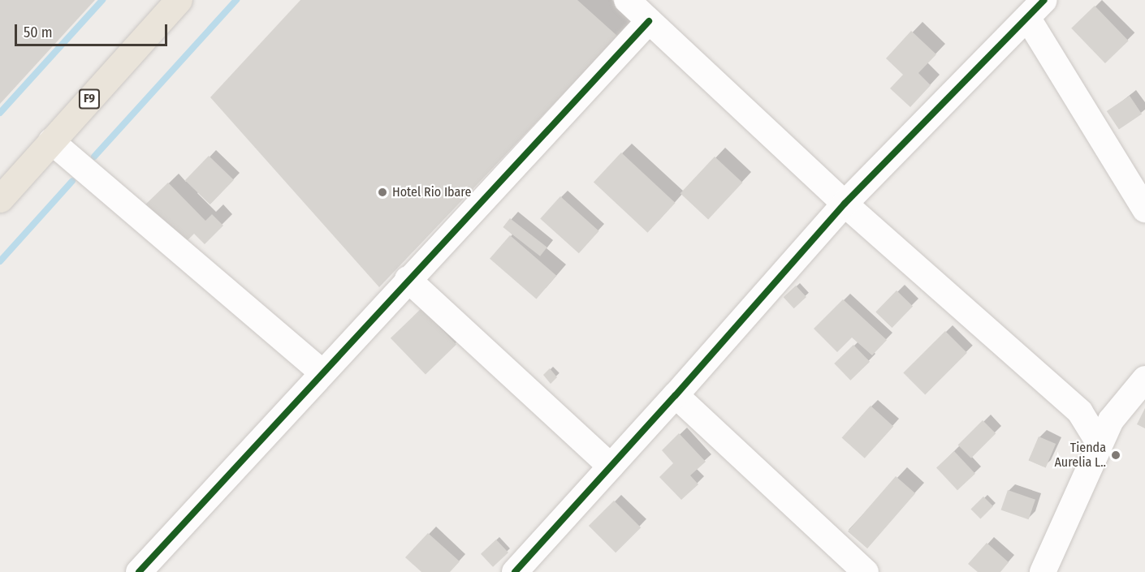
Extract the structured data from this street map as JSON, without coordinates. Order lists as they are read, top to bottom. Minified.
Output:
{"streets":{"highway":["F9"]},"places":["Hotel Rio Ibare","Tienda Aurelia L.."],"scale_bar":"50 m"}
